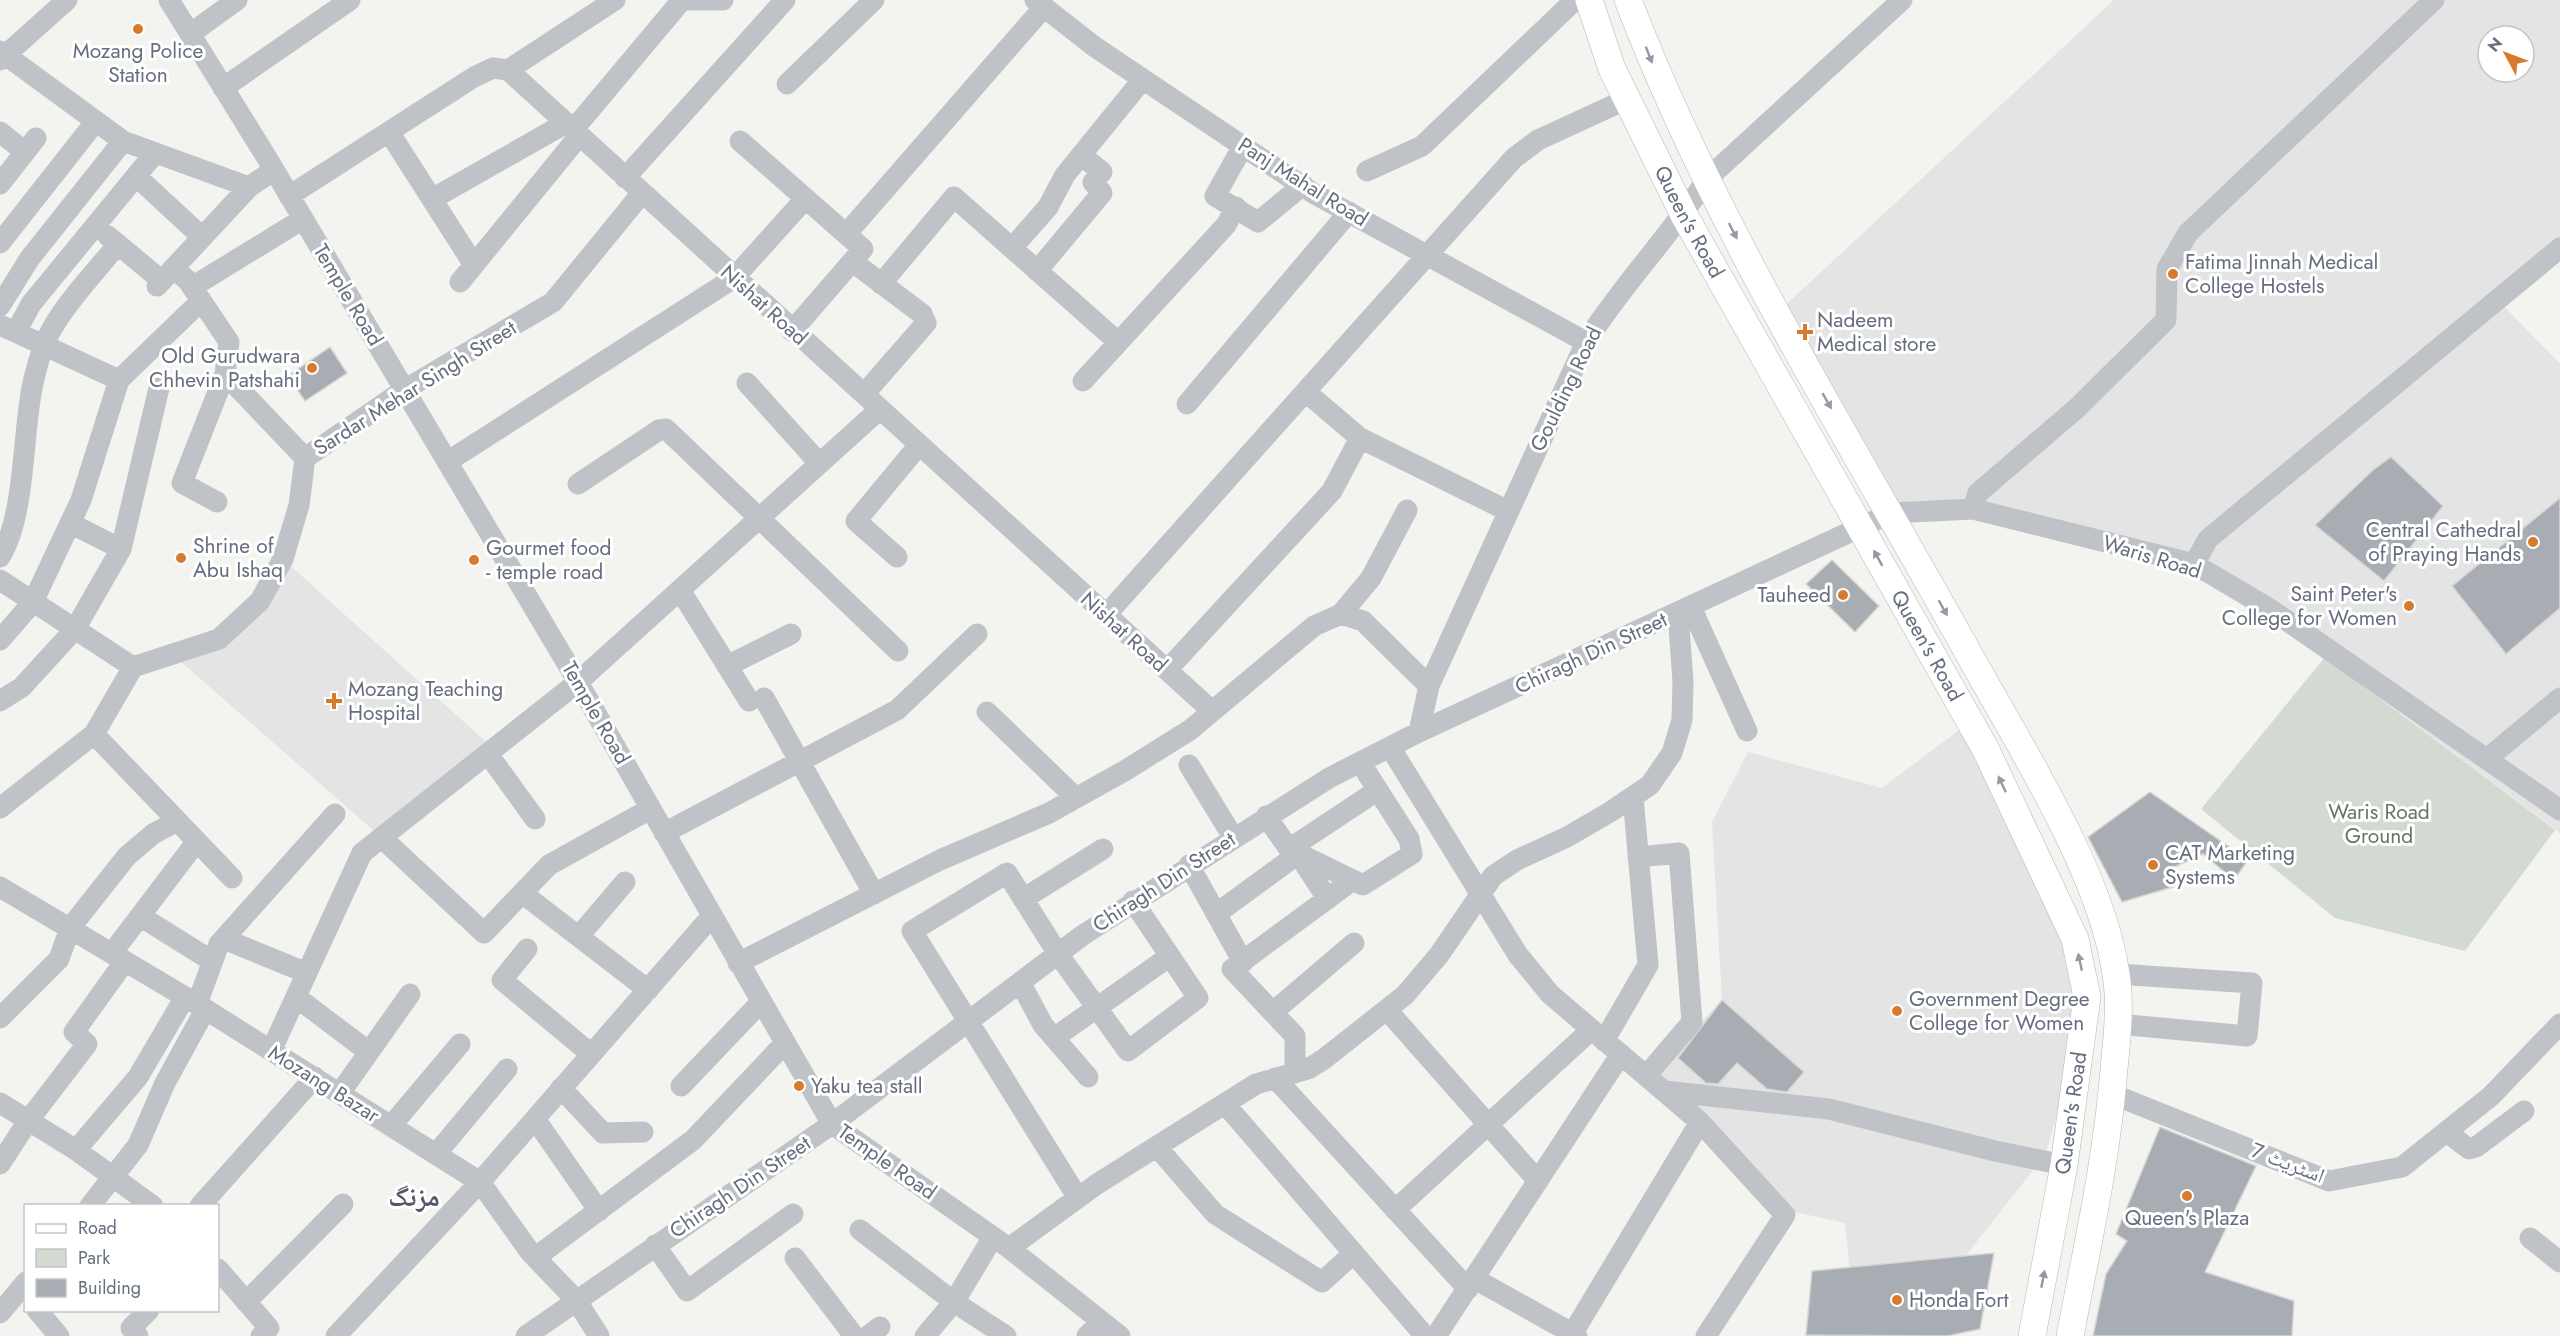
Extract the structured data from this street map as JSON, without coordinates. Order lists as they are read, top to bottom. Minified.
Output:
{"streets":{"main road":["Queen's Road"],"street":["Panj Mahal Road","Temple Road","Nishat Road","Sardar Mehar Singh Street","Goulding Road","Waris Road","Chiragh Din Street","Mozang Bazar","اسٹریٹ 7"]},"crossings":[["Panj Mahal Road","Goulding Road"],["Queen's Road","Goulding Road"],["Queen's Road","Waris Road"],["Queen's Road","Chiragh Din Street"],["Queen's Road","اسٹریٹ 7"],["Temple Road","Sardar Mehar Singh Street"],["Temple Road","Chiragh Din Street"],["Nishat Road","Sardar Mehar Singh Street"],["Goulding Road","Chiragh Din Street"],["Waris Road","Chiragh Din Street"],["Chiragh Din Street","Mozang Bazar"]],"districts":["مزنگ"],"parks":["Waris Road Ground"],"places":{"other":["Mozang Police Station","Fatima Jinnah Medical College Hostels","Old Gurudwara Chhevin Patshahi","Central Cathedral of Praying Hands","Shrine of Abu Ishaq","Gourmet food - temple road","Tauheed","Saint Peter's College for Women","CAT Marketing Systems","Government Degree College for Women","Yaku tea stall","Queen's Plaza","Honda Fort"],"health":["Nadeem Medical store","Mozang Teaching Hospital"]},"legend":["Road","Park","Building"],"north":"top left"}
